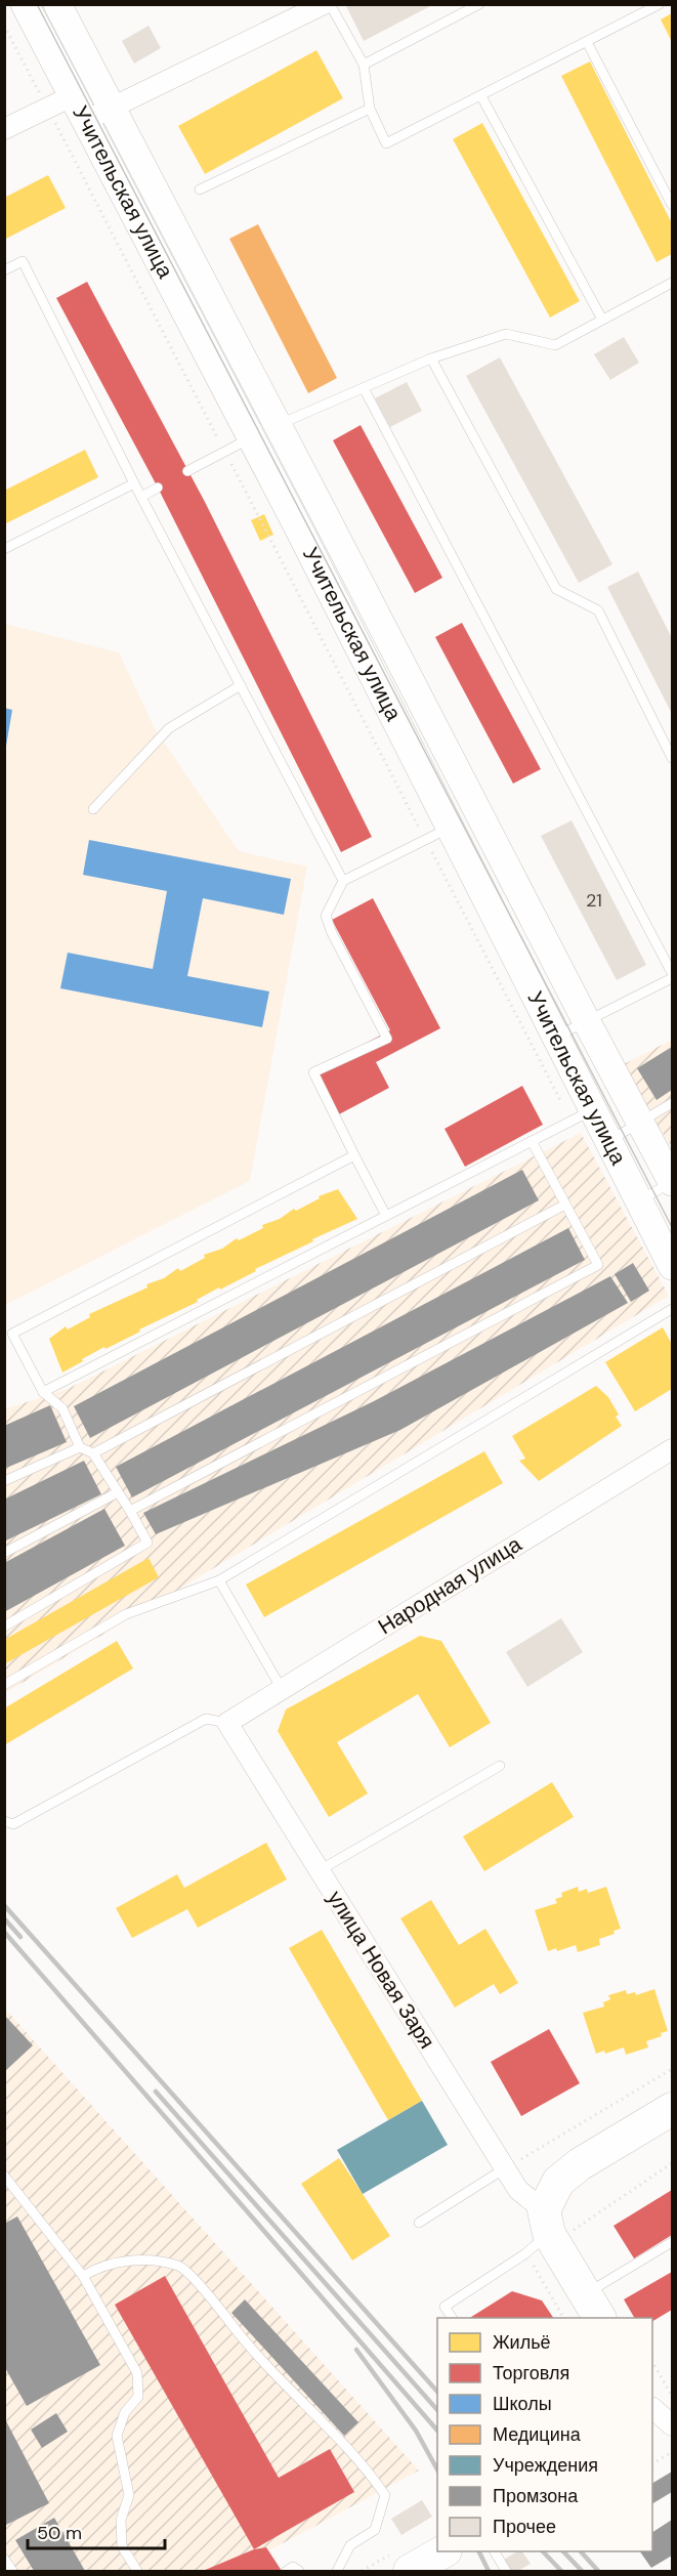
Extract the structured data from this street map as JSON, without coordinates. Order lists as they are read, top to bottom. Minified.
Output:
{"streets":{"main road":["Учительская улица"],"street":["Народная улица","улица Новая Заря"]},"crossings":[["Народная улица","улица Новая Заря"]],"house_numbers":["21"],"legend":["Жильё","Торговля","Школы","Медицина","Учреждения","Промзона","Прочее"],"scale_bar":"50 m"}
